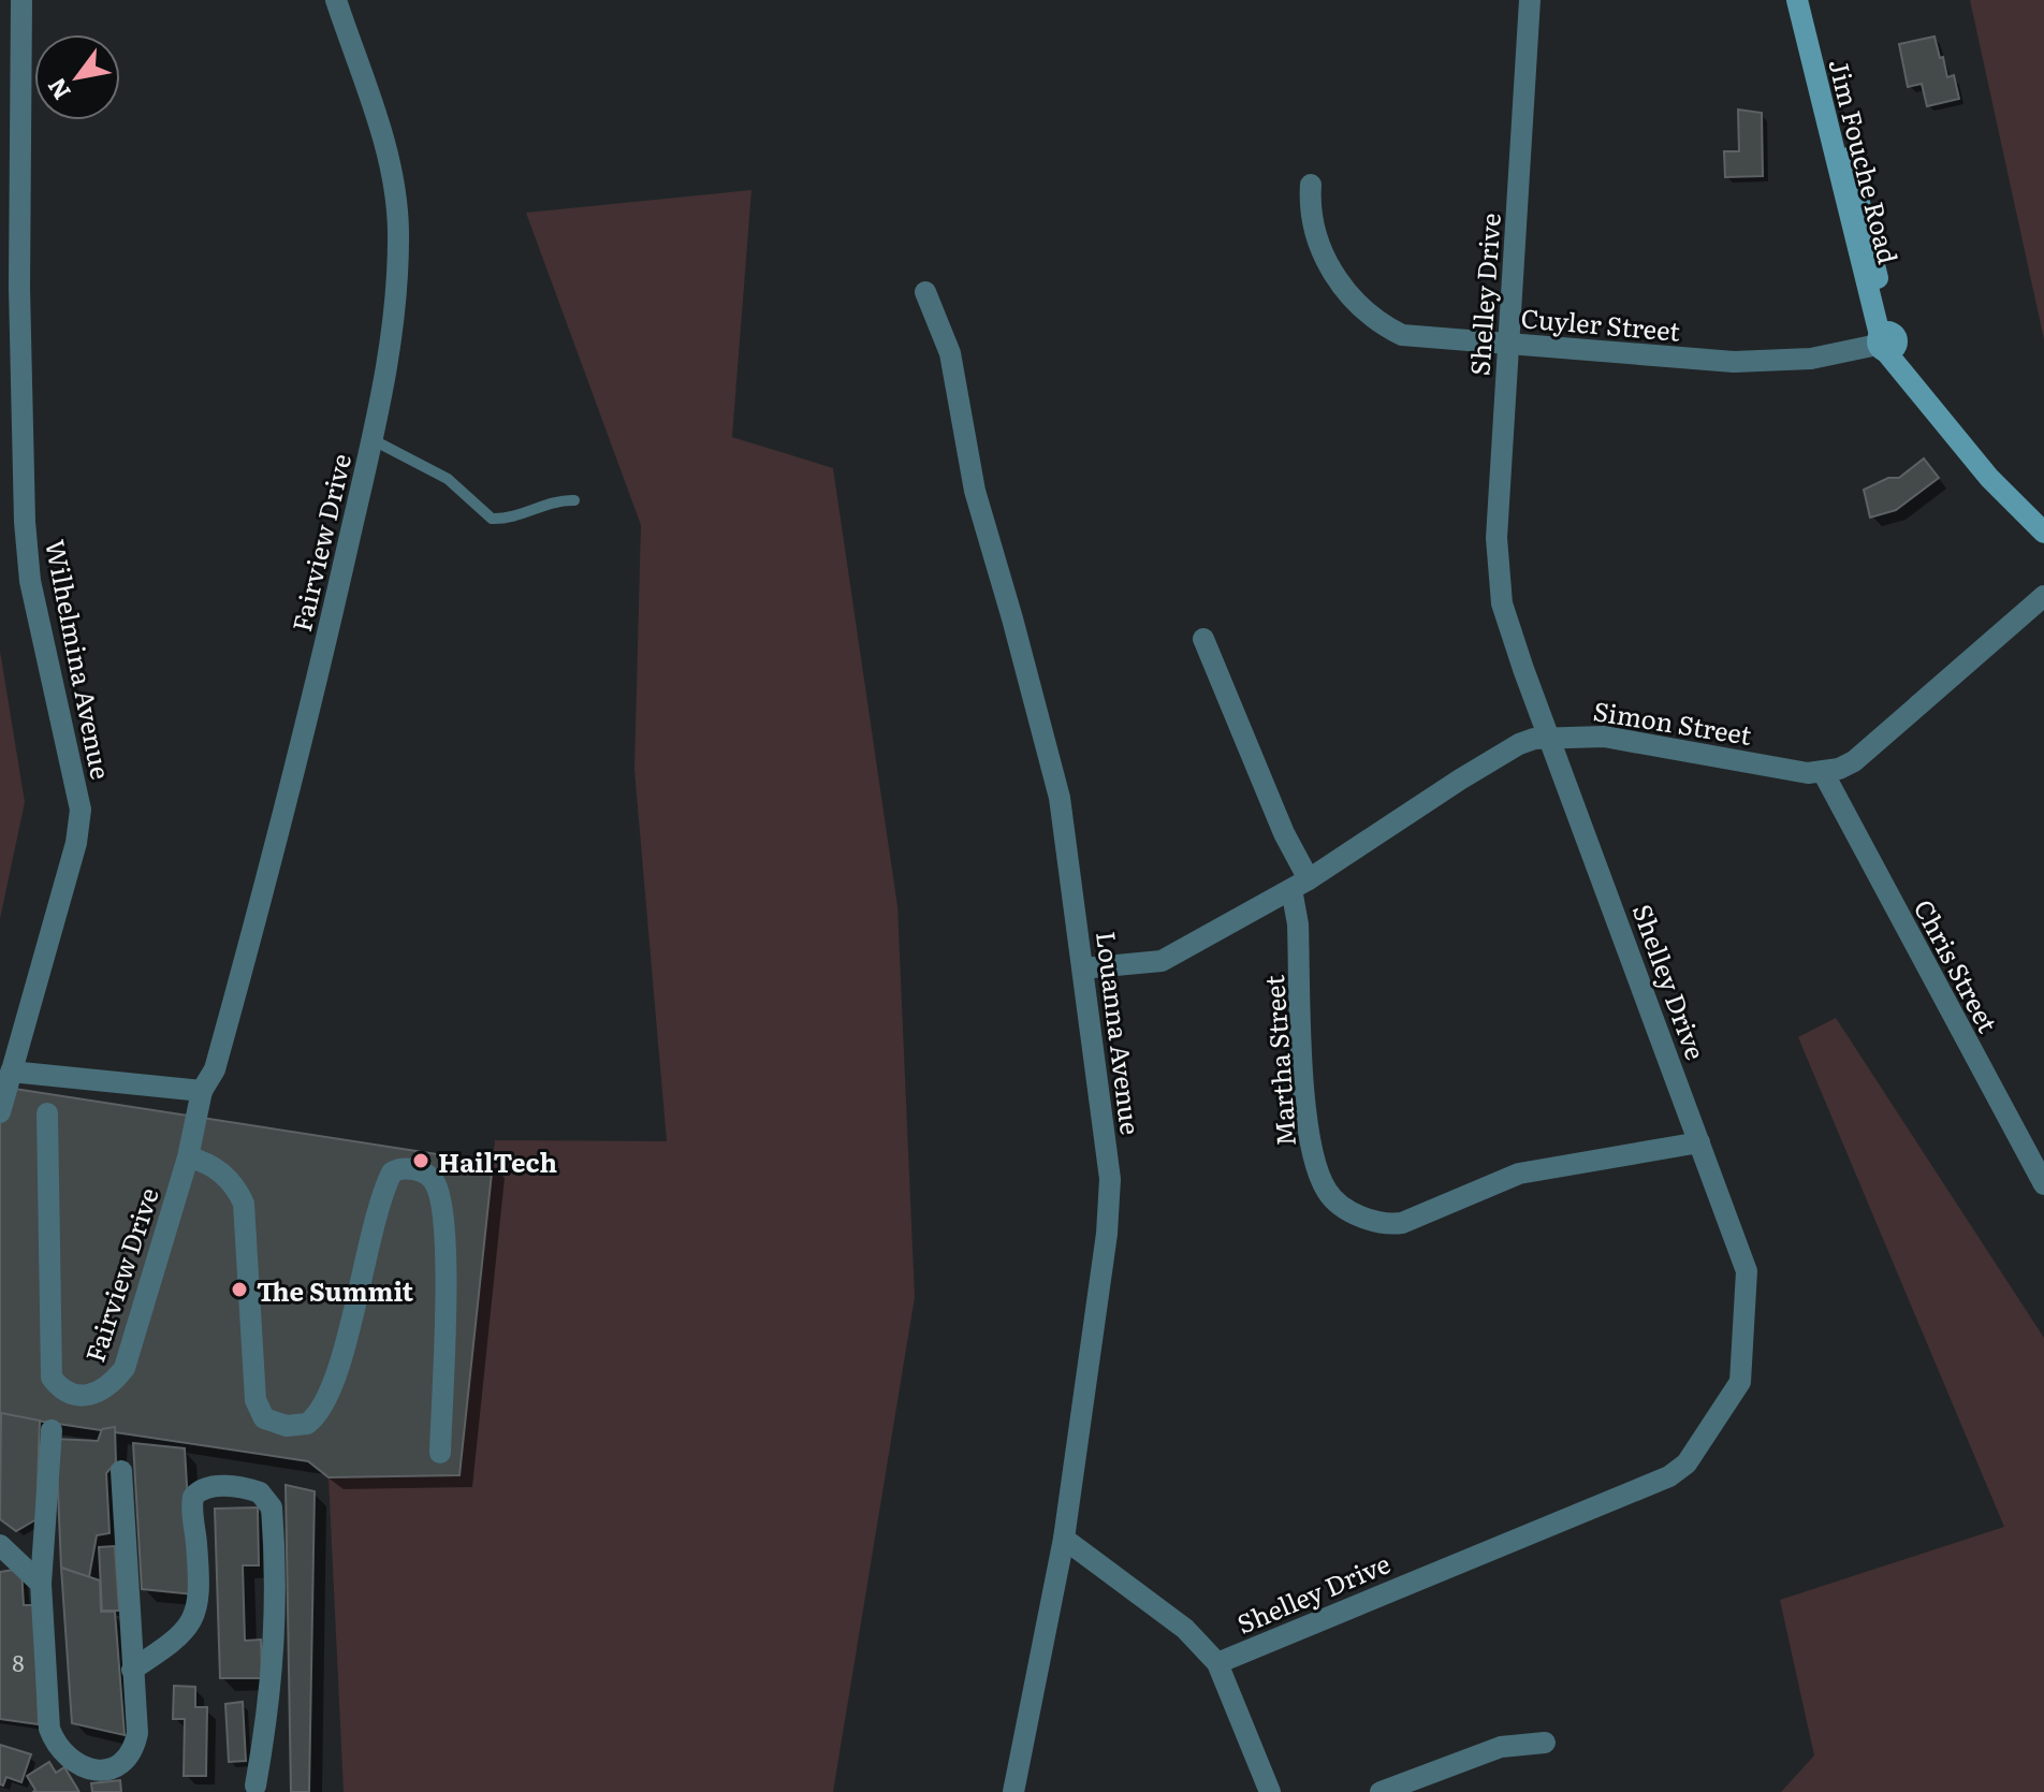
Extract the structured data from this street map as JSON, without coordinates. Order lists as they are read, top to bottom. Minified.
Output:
{"streets":{"street":["Jim Fouche Road","Shelley Drive","Cuyler Street","Fairview Drive","Wilhelmina Avenue","Simon Street","Chris Street","Louanna Avenue","Martha Street"]},"crossings":[["Jim Fouche Road","Cuyler Street"],["Shelley Drive","Cuyler Street"],["Shelley Drive","Simon Street"],["Shelley Drive","Martha Street"],["Simon Street","Chris Street"],["Simon Street","Louanna Avenue"],["Simon Street","Martha Street"]],"places":["HailTech","The Summit"],"house_numbers":["8"],"north":"bottom left"}
